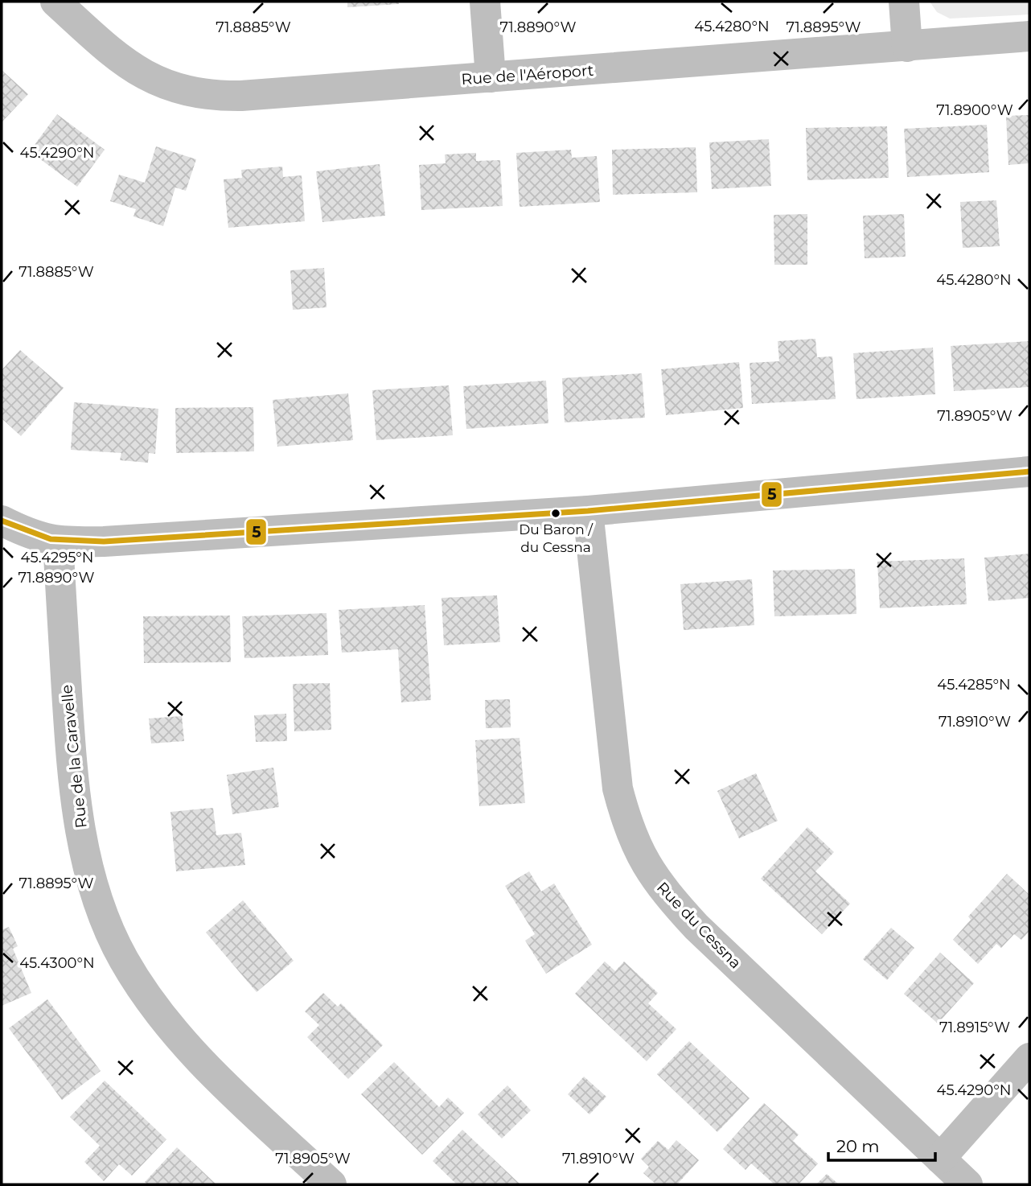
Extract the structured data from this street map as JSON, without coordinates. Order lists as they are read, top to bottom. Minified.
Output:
{"streets":{"street":["Rue de l'Aéroport","Rue de la Caravelle","Rue du Cessna"]},"places":["Du Baron / du Cessna"],"lines":["transit line 5"],"scale_bar":"20 m","coordinates":["45.4280°N","71.8885°W","71.8890°W","71.8895°W","71.8900°W","45.4290°N","71.8905°W","45.4295°N","45.4285°N","71.8910°W","45.4300°N","71.8915°W"]}
